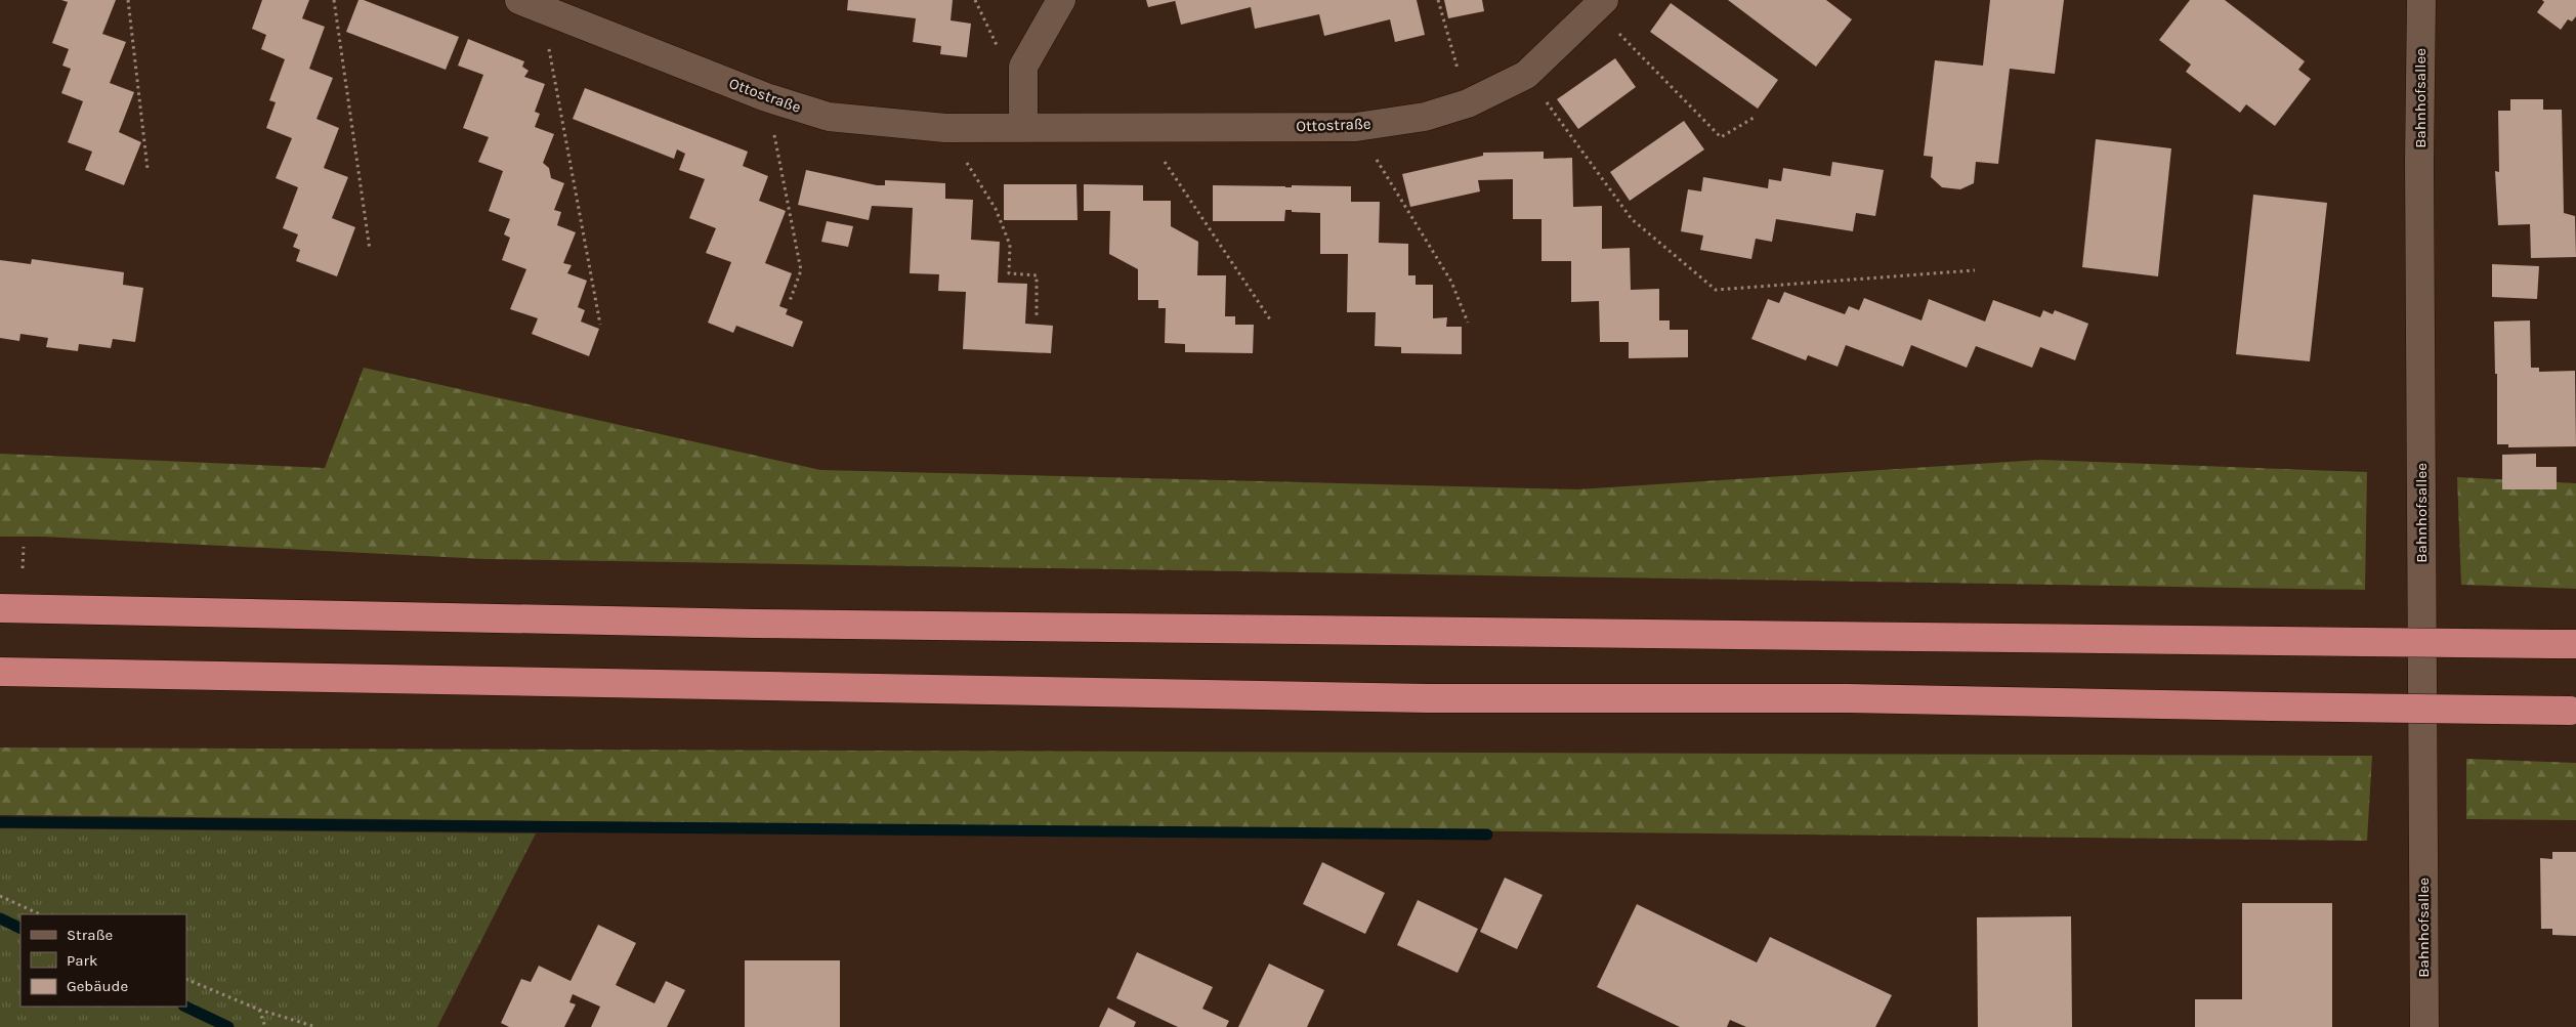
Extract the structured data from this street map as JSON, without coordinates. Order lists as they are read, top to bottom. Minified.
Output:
{"streets":{"street":["Ottostraße","Bahnhofsallee"]},"legend":["Straße","Park","Gebäude"]}
